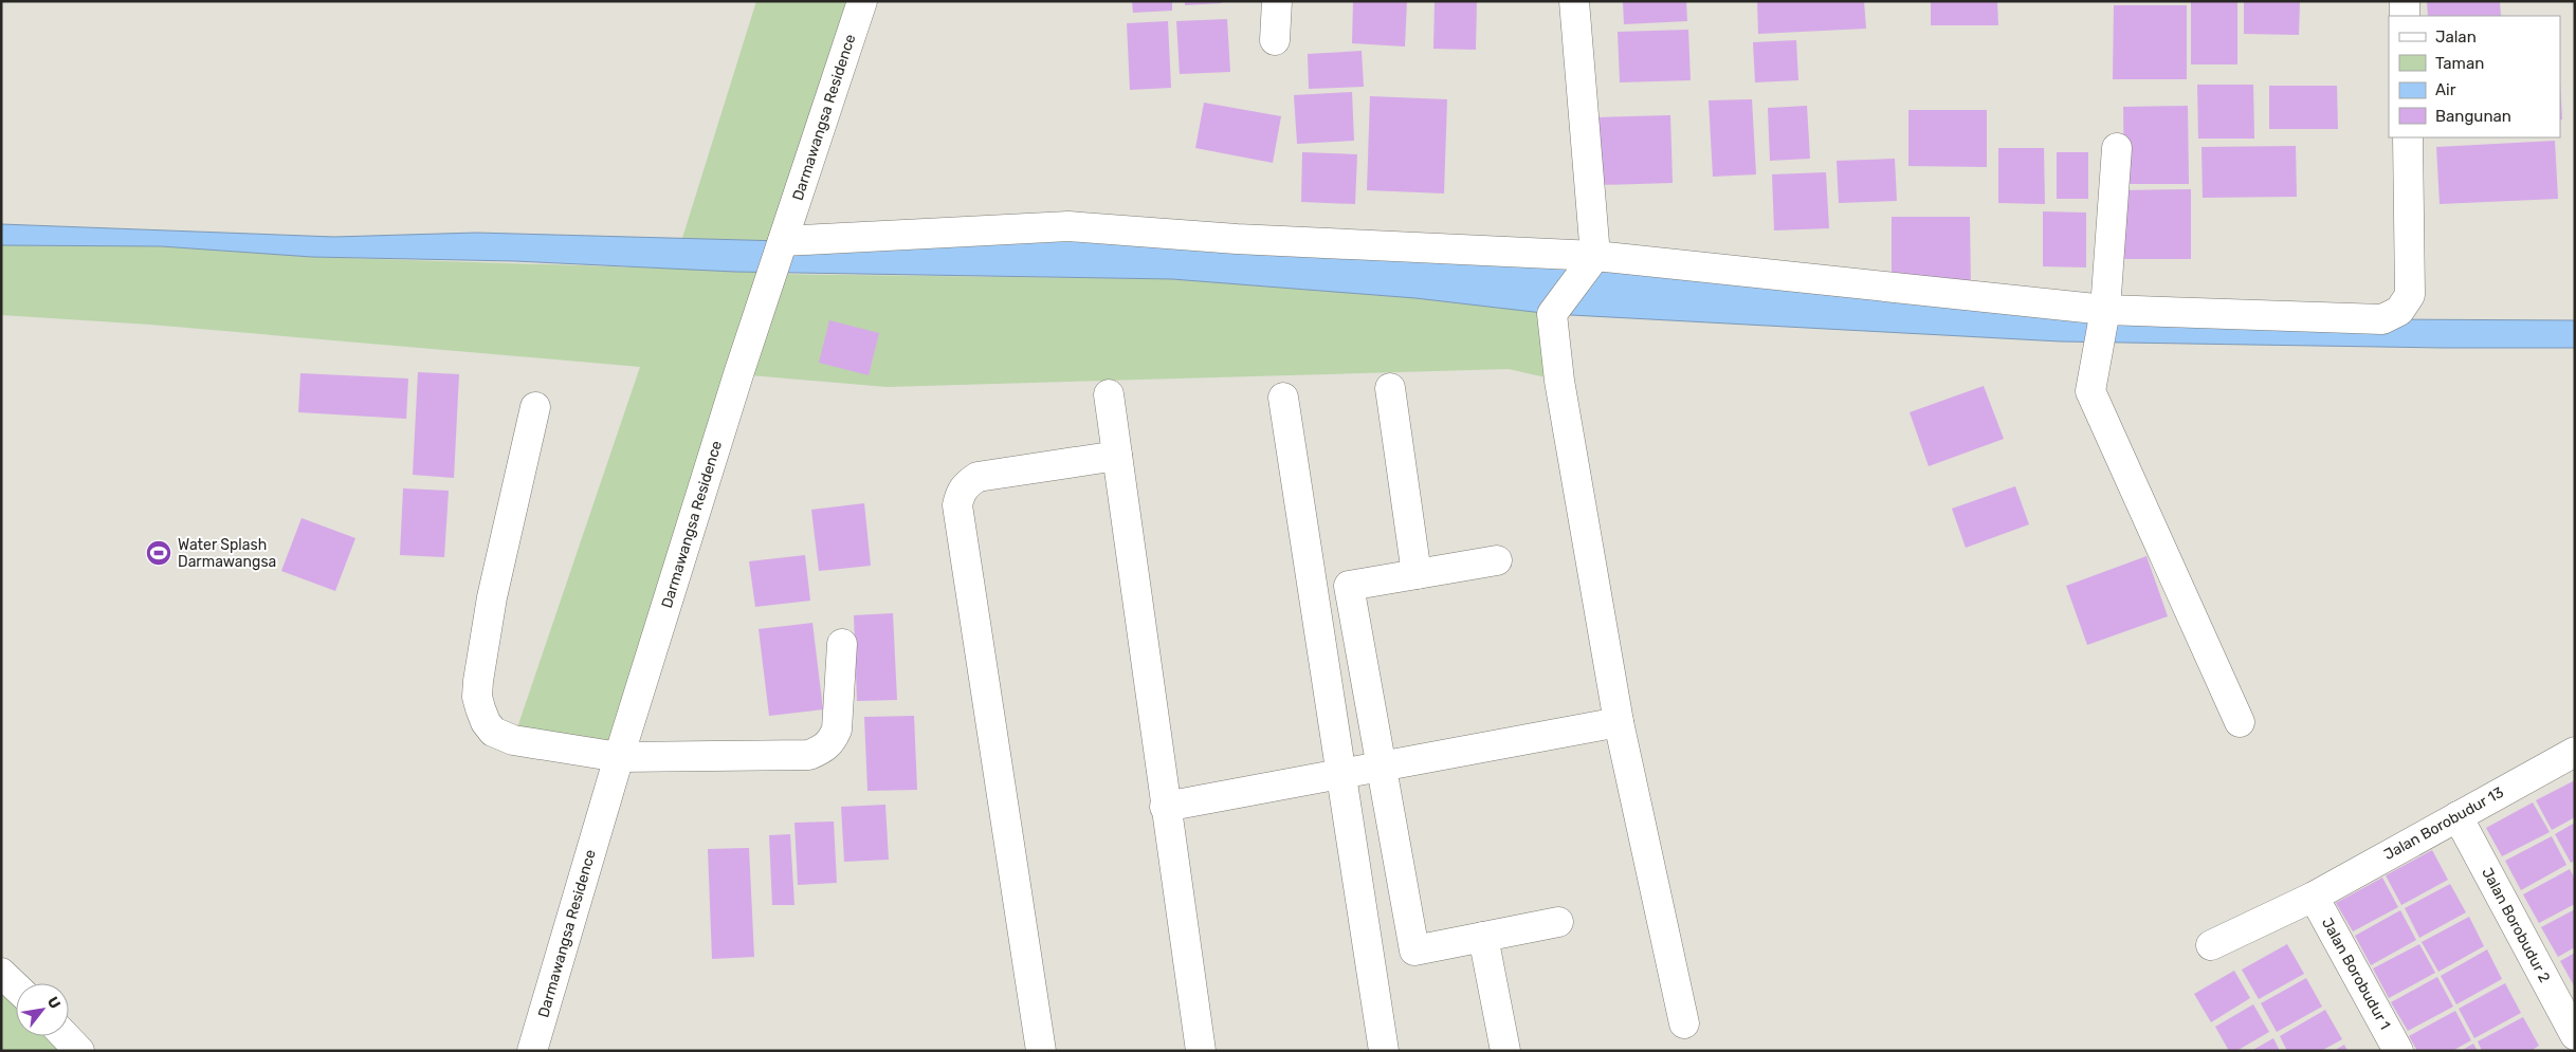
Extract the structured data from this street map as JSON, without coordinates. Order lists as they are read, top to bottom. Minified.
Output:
{"streets":{"street":["Darmawangsa Residence","Jalan Borobudur 13","Jalan Borobudur 2","Jalan Borobudur 1"]},"crossings":[["Jalan Borobudur 13","Jalan Borobudur 2"],["Jalan Borobudur 13","Jalan Borobudur 1"]],"places":{"sports":["Water Splash Darmawangsa"]},"legend":["Jalan","Taman","Air","Bangunan"],"north":"top right"}
